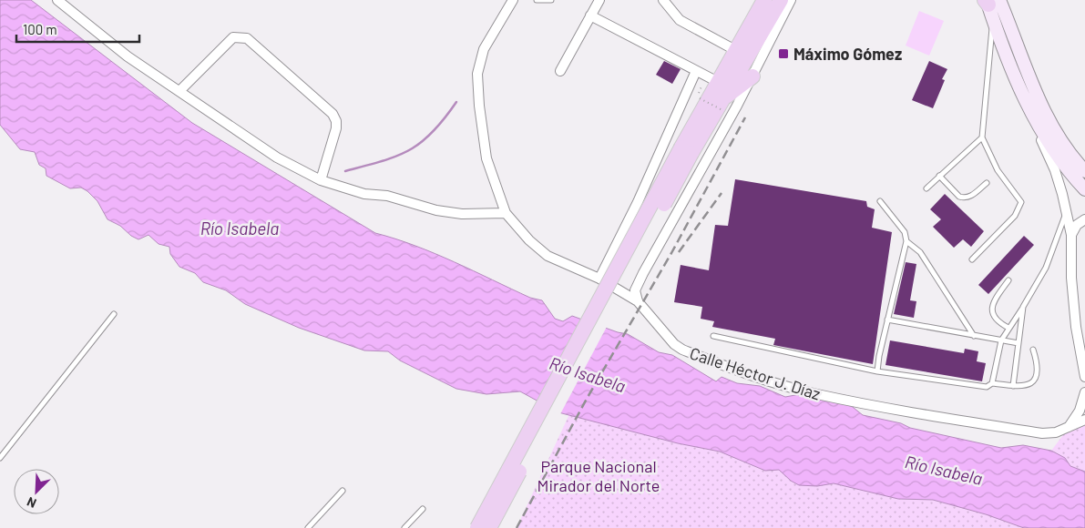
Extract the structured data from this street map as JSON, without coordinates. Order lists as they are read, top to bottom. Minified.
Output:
{"streets":{"street":["Calle Héctor J. Díaz"]},"water":["Río Isabela"],"parks":["Parque Nacional Mirador del Norte"],"places":{"transit":["Máximo Gómez"]},"scale_bar":"100 m","north":"bottom left"}
